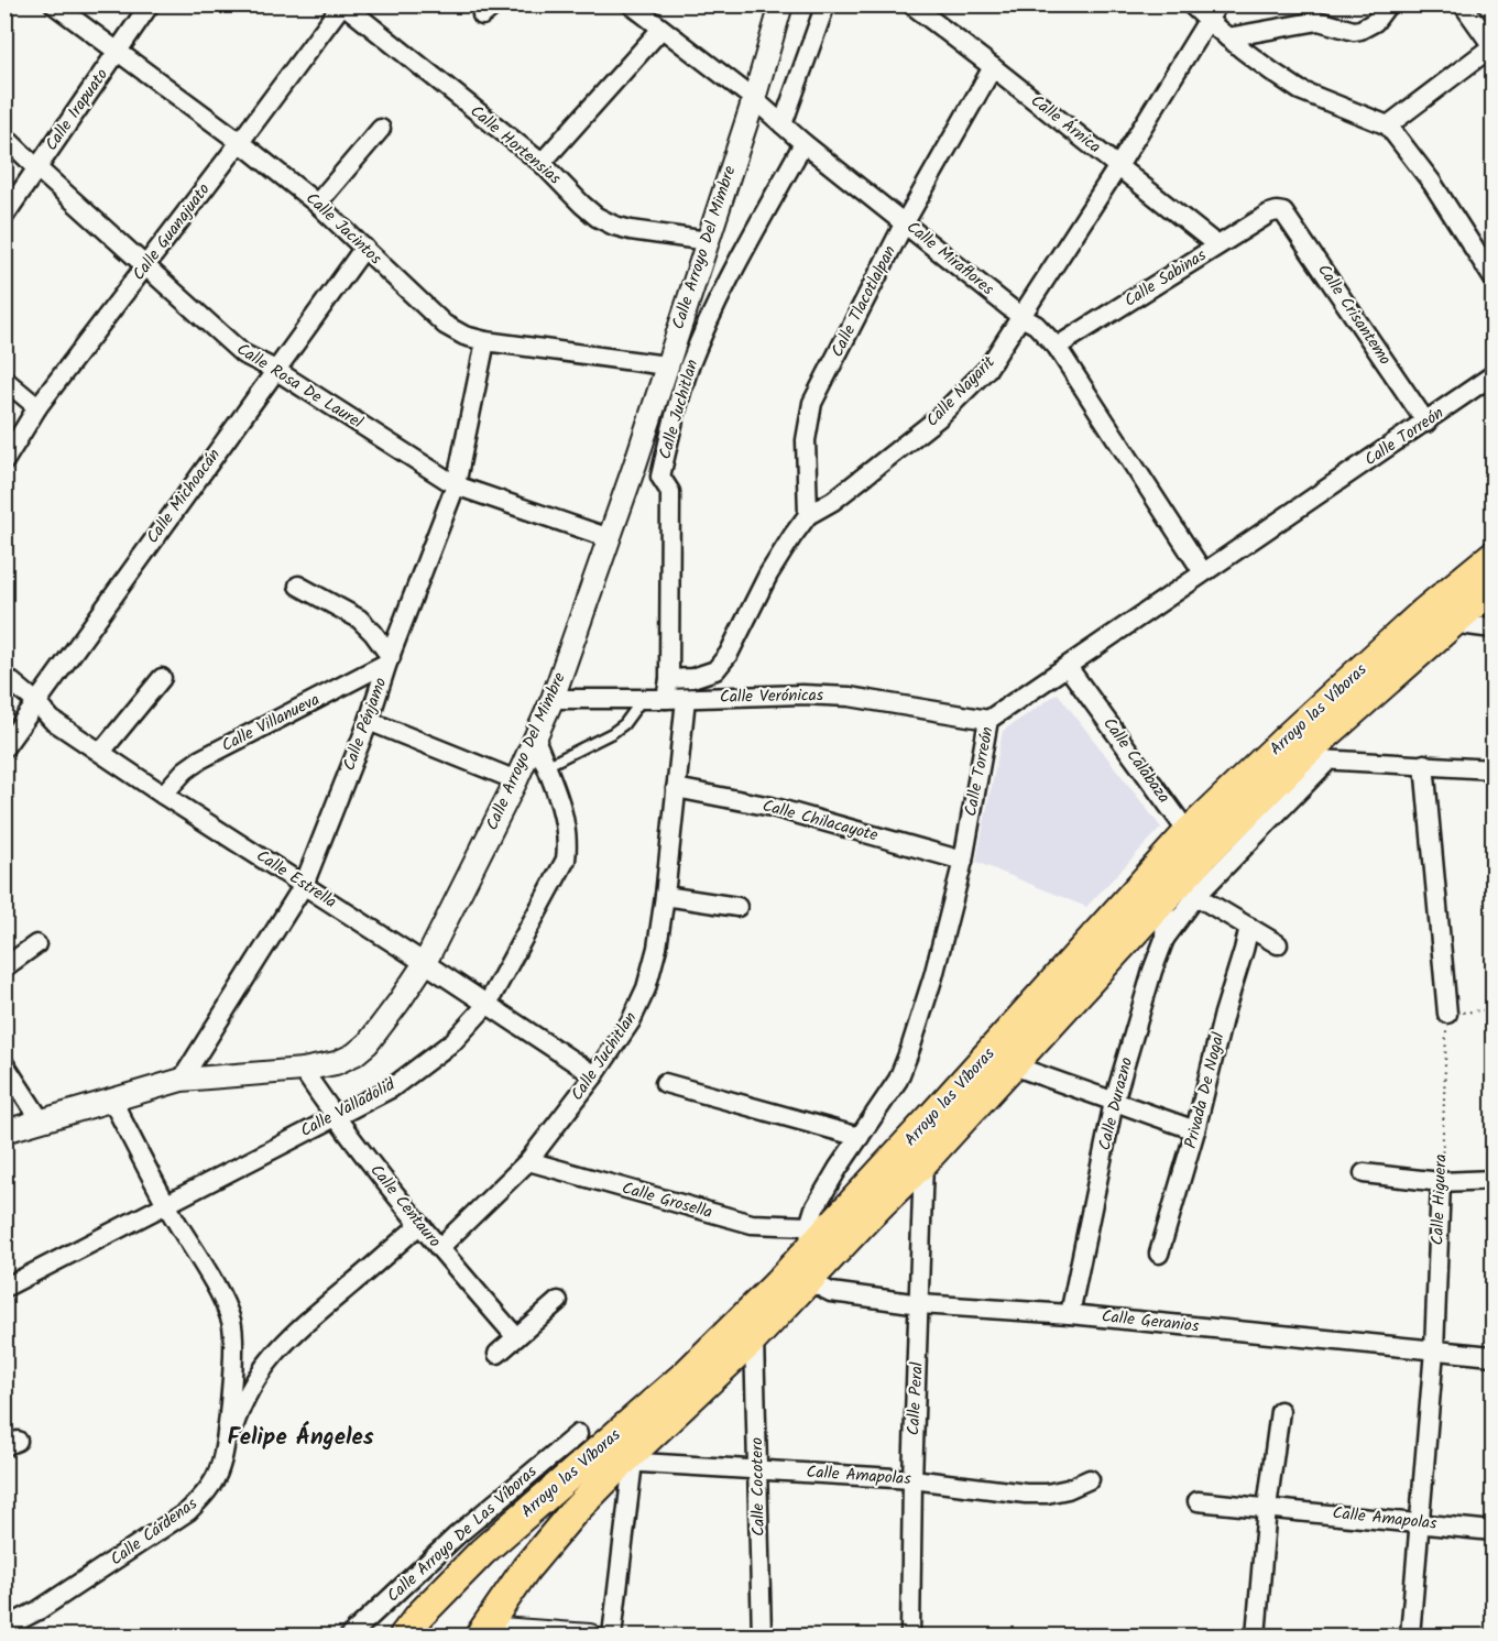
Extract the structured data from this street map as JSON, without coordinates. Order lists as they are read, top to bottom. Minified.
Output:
{"streets":{"main road":["Arroyo las Víboras"],"street":["Calle Irapuato","Calle Árnica","Calle Hortensias","Calle Jacintos","Calle Guanajuato","Calle Arroyo Del Mimbre","Calle Miraflores","Calle Sabinas","Calle Tlacotlalpan","Calle Crisantemo","Calle Rosa De Laurel","Calle Nayarit","Calle Juchitlan","Calle Torreón","Calle Michoacán","Calle Verónicas","Calle Villanueva","Calle Pénjamo","Calle Calabaza","Calle Chilacayote","Calle Estrella","Privada De Nogal","Calle Durazno","Calle Valladolid","Calle Higuera","Calle Grosella","Calle Centauro","Calle Geranios","Calle Peral","Calle Amapolas","Calle Cocotero","Calle Cárdenas","Calle Arroyo De Las Víboras"]},"crossings":[["Calle Irapuato","Calle Jacintos"],["Calle Irapuato","Calle Rosa De Laurel"],["Calle Árnica","Calle Sabinas"],["Calle Árnica","Calle Tlacotlalpan"],["Calle Árnica","Calle Nayarit"],["Calle Hortensias","Calle Guanajuato"],["Calle Hortensias","Calle Arroyo Del Mimbre"],["Calle Jacintos","Calle Guanajuato"],["Calle Jacintos","Calle Arroyo Del Mimbre"],["Calle Jacintos","Calle Michoacán"],["Calle Jacintos","Calle Pénjamo"],["Calle Guanajuato","Calle Rosa De Laurel"],["Calle Arroyo Del Mimbre","Calle Miraflores"],["Calle Arroyo Del Mimbre","Calle Rosa De Laurel"],["Calle Arroyo Del Mimbre","Calle Verónicas"],["Calle Arroyo Del Mimbre","Calle Pénjamo"],["Calle Arroyo Del Mimbre","Calle Estrella"],["Calle Arroyo Del Mimbre","Calle Valladolid"],["Calle Arroyo Del Mimbre","Calle Centauro"],["Calle Arroyo Del Mimbre","Calle Cárdenas"],["Calle Miraflores","Calle Sabinas"],["Calle Miraflores","Calle Tlacotlalpan"],["Calle Miraflores","Calle Nayarit"],["Calle Miraflores","Calle Juchitlan"],["Calle Miraflores","Calle Torreón"],["Calle Sabinas","Calle Crisantemo"],["Calle Tlacotlalpan","Calle Nayarit"],["Calle Crisantemo","Calle Torreón"],["Calle Rosa De Laurel","Calle Michoacán"],["Calle Rosa De Laurel","Calle Pénjamo"],["Calle Nayarit","Calle Juchitlan"],["Calle Juchitlan","Calle Verónicas"],["Calle Juchitlan","Calle Chilacayote"],["Calle Juchitlan","Calle Estrella"],["Calle Juchitlan","Calle Grosella"],["Calle Juchitlan","Calle Centauro"],["Calle Torreón","Calle Verónicas"],["Calle Torreón","Arroyo las Víboras"],["Calle Torreón","Calle Calabaza"],["Calle Torreón","Calle Chilacayote"],["Calle Torreón","Calle Grosella"],["Calle Torreón","Calle Geranios"],["Calle Michoacán","Calle Estrella"],["Arroyo las Víboras","Calle Calabaza"],["Arroyo las Víboras","Calle Durazno"],["Arroyo las Víboras","Calle Grosella"],["Arroyo las Víboras","Calle Geranios"],["Arroyo las Víboras","Calle Peral"],["Arroyo las Víboras","Calle Amapolas"],["Arroyo las Víboras","Calle Cocotero"],["Calle Villanueva","Calle Pénjamo"],["Calle Villanueva","Calle Estrella"],["Calle Pénjamo","Calle Estrella"],["Calle Estrella","Calle Valladolid"],["Calle Durazno","Calle Geranios"],["Calle Valladolid","Calle Centauro"],["Calle Valladolid","Calle Cárdenas"],["Calle Higuera","Calle Geranios"],["Calle Higuera","Calle Amapolas"],["Calle Grosella","Calle Geranios"],["Calle Geranios","Calle Peral"],["Calle Peral","Calle Amapolas"],["Calle Amapolas","Calle Cocotero"]],"districts":["Felipe Ángeles"]}
